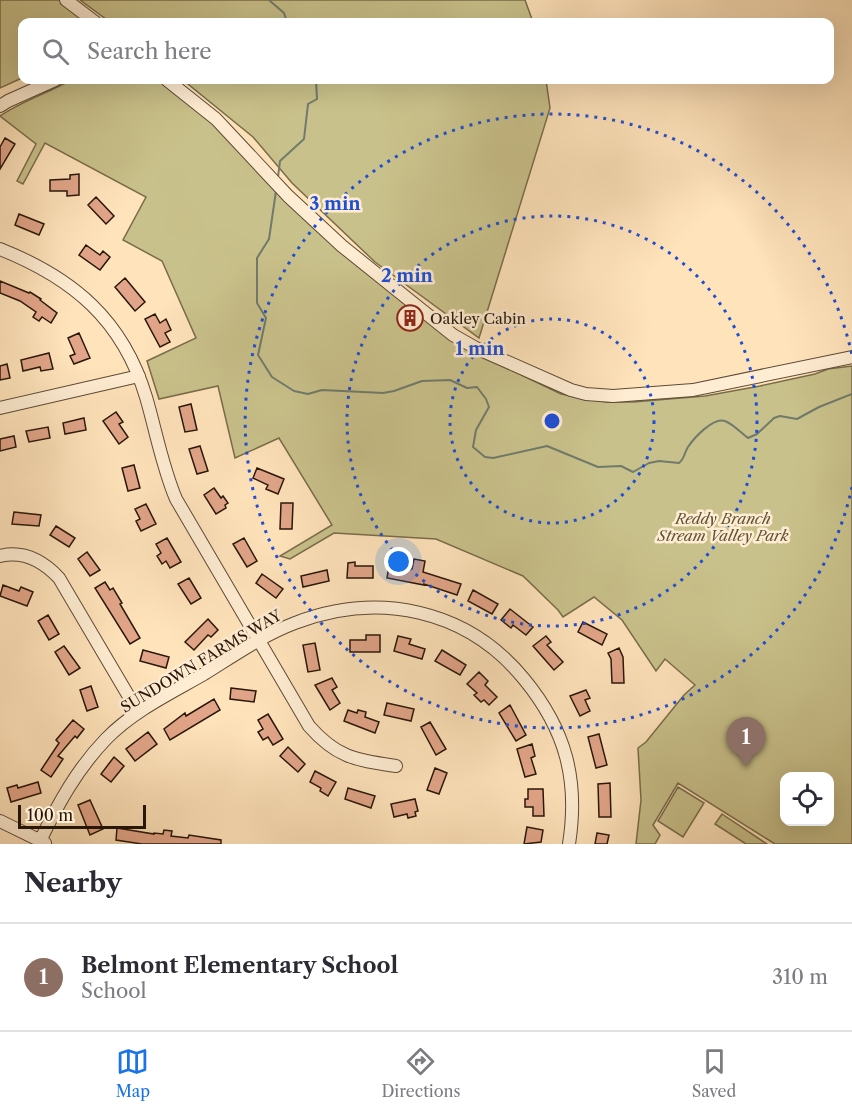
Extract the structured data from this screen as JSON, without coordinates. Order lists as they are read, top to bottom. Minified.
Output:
{"streets":{"street":["SUNDOWN FARMS WAY"]},"parks":["Reddy Branch Stream Valley Park"],"places":{"building":["Oakley Cabin"]},"scale_bar":"100 m","page":{"search":"Search here","pins":"1","scale":"100 m","heading":"Nearby","list":[{"mark":"1","name":"Belmont Elementary School","note":"School","value":"310 m"}],"nav":["Map","Directions","Saved"]},"rings":["3 min","2 min","1 min"]}
